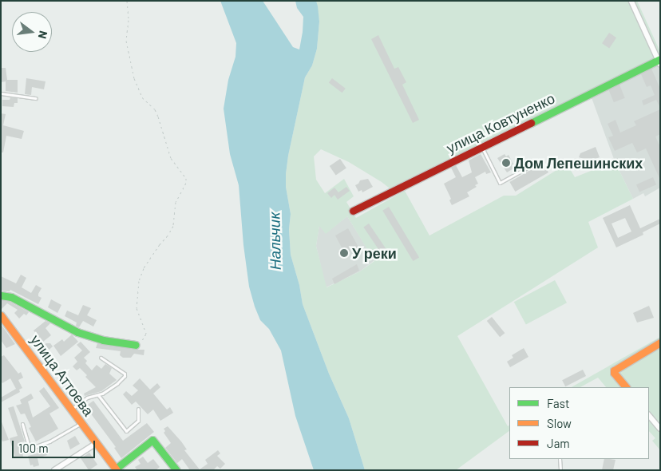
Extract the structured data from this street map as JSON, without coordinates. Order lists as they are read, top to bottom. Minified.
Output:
{"streets":{"street":["улица Ковтуненко","улица Аттоева"]},"water":["Нальчик"],"places":["Дом Лепешинских","У реки"],"legend":["Fast","Slow","Jam"],"scale_bar":"100 m","north":"right"}
